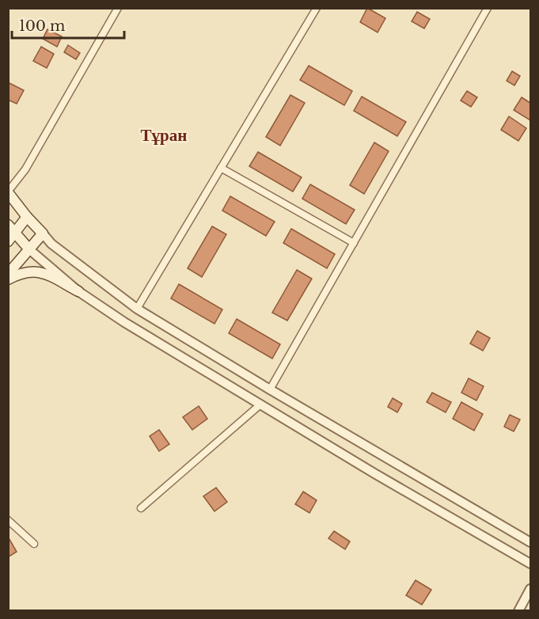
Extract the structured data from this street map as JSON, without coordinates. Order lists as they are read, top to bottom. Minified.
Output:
{"districts":["Тұран"],"scale_bar":"100 m"}
